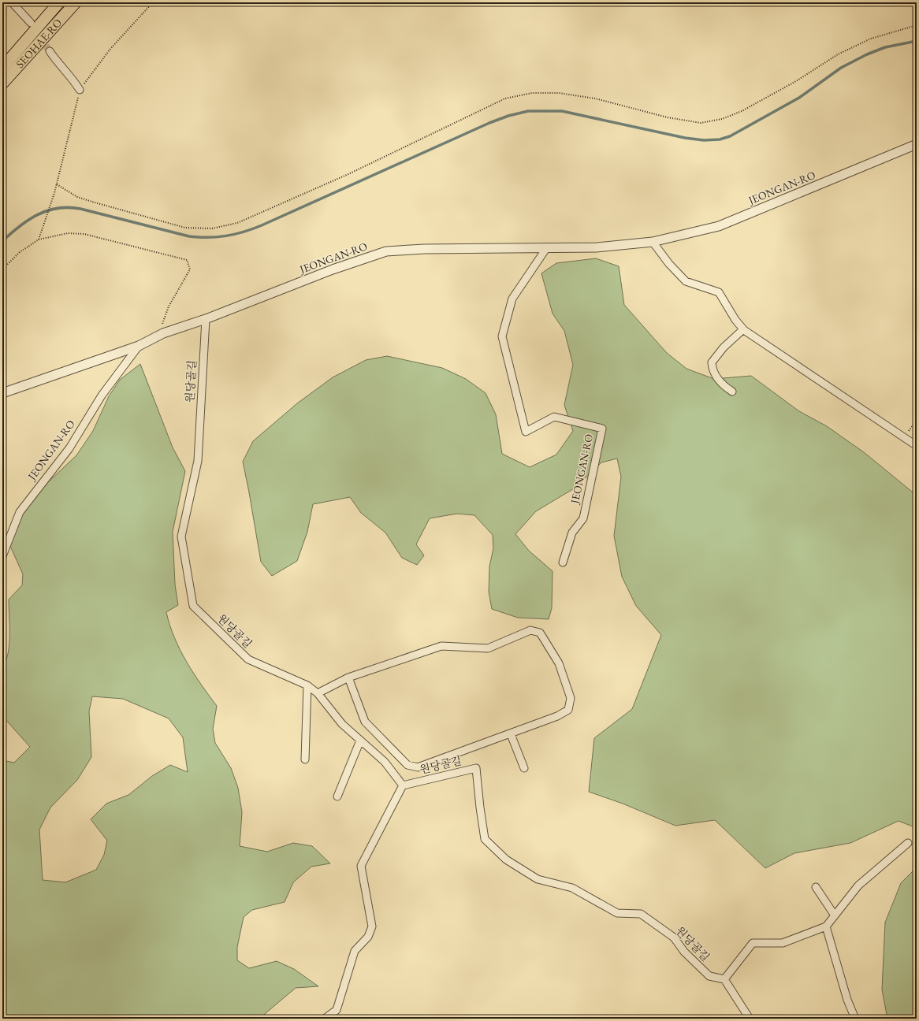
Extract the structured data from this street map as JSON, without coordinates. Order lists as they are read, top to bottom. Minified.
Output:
{"streets":{"main road":["SEOHAE-RO"],"street":["JEONGAN-RO","원당골길"]},"crossings":[["JEONGAN-RO","원당골길"]]}
